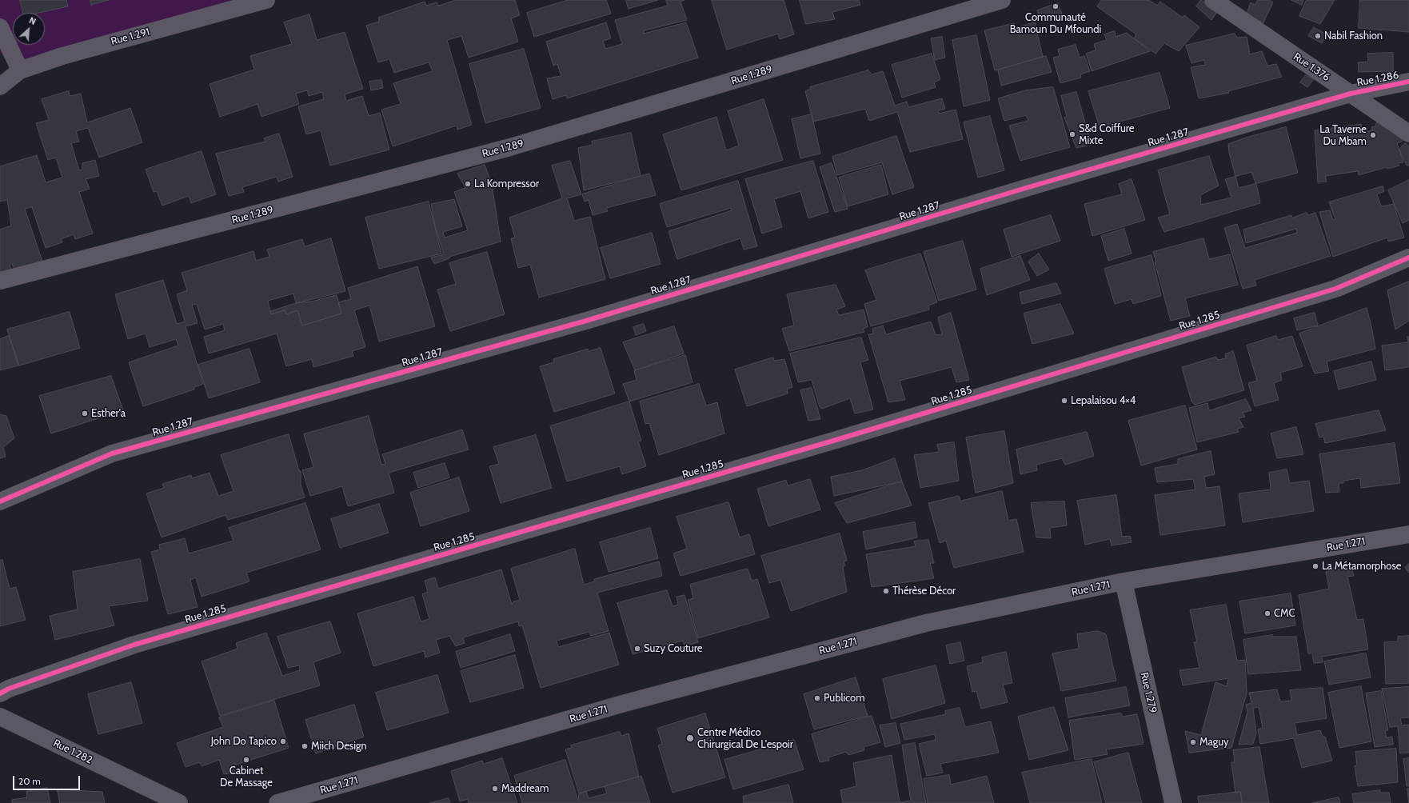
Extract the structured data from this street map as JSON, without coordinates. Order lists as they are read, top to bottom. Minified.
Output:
{"streets":{"street":["Rue 1.291","Rue 1.376","Rue 1.289","Rue 1.286","Rue 1.287","Rue 1.285","Rue 1.271","Rue 1.279","Rue 1.282"]},"crossings":[["Rue 1.376","Rue 1.286"],["Rue 1.376","Rue 1.287"],["Rue 1.286","Rue 1.287"],["Rue 1.271","Rue 1.279"]],"places":["Communauté Bamoun Du Mfoundi","Nabil Fashion","S&d Coiffure Mixte","La Taverne Du Mbam","La Kompressor","Lepalaisou 4×4","Esther'a","La Métamorphose","Thérèse Décor","CMC","Suzy Couture","Publicom","Centre Médico Chirurgical De L'espoir","John Do Tapico","Maguy","Miich Design","Cabinet De Massage","Maddream"],"scale_bar":"20 m","north":"top right"}
